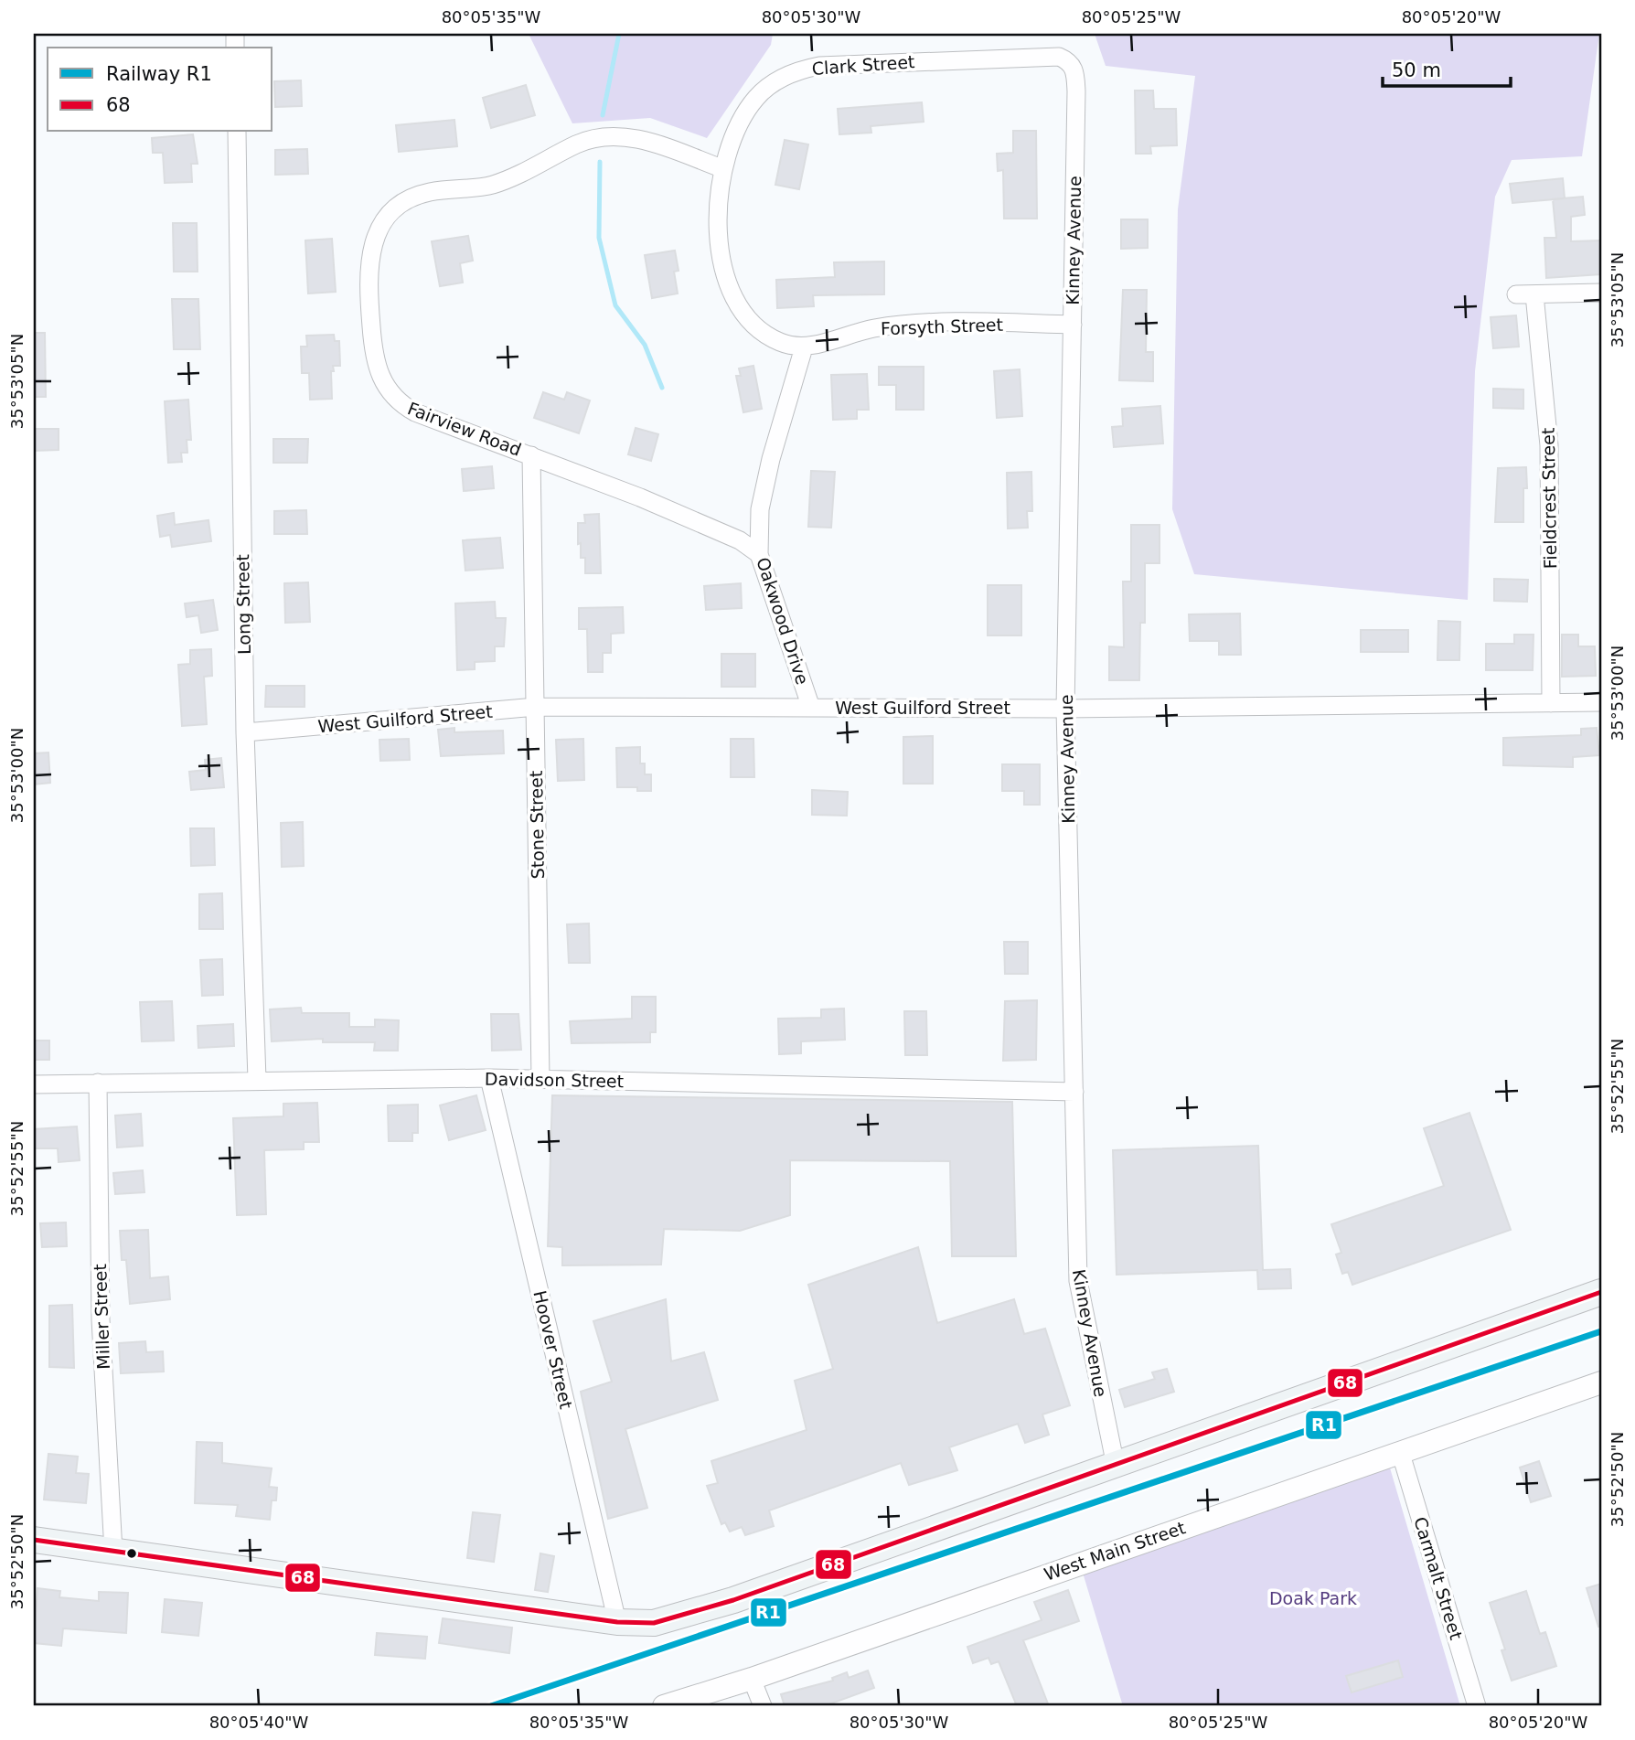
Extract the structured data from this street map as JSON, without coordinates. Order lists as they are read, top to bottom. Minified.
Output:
{"streets":{"street":["Clark Street","Kinney Avenue","Forsyth Street","Fairview Road","Fieldcrest Street","Long Street","Oakwood Drive","West Guilford Street","Stone Street","Davidson Street","Miller Street","Hoover Street","West Main Street","Carmalt Street"]},"crossings":[["Clark Street","Kinney Avenue"],["Clark Street","Fairview Road"],["Kinney Avenue","Forsyth Street"],["Kinney Avenue","West Guilford Street"],["Kinney Avenue","Davidson Street"],["Forsyth Street","Oakwood Drive"],["Fairview Road","Oakwood Drive"],["Fairview Road","Stone Street"],["Fieldcrest Street","West Guilford Street"],["Long Street","West Guilford Street"],["Long Street","Davidson Street"],["Oakwood Drive","West Guilford Street"],["West Guilford Street","Stone Street"],["Stone Street","Davidson Street"],["Davidson Street","Miller Street"],["Davidson Street","Hoover Street"],["West Main Street","Carmalt Street"]],"parks":["Doak Park"],"lines":["transit line 68","rail line R1"],"legend":["Railway R1","68"],"scale_bar":"50 m","coordinates":["80°05'35\"W","80°05'30\"W","80°05'25\"W","80°05'20\"W","35°53'05\"N","35°53'00\"N","35°52'55\"N","35°52'50\"N","80°05'40\"W"]}
